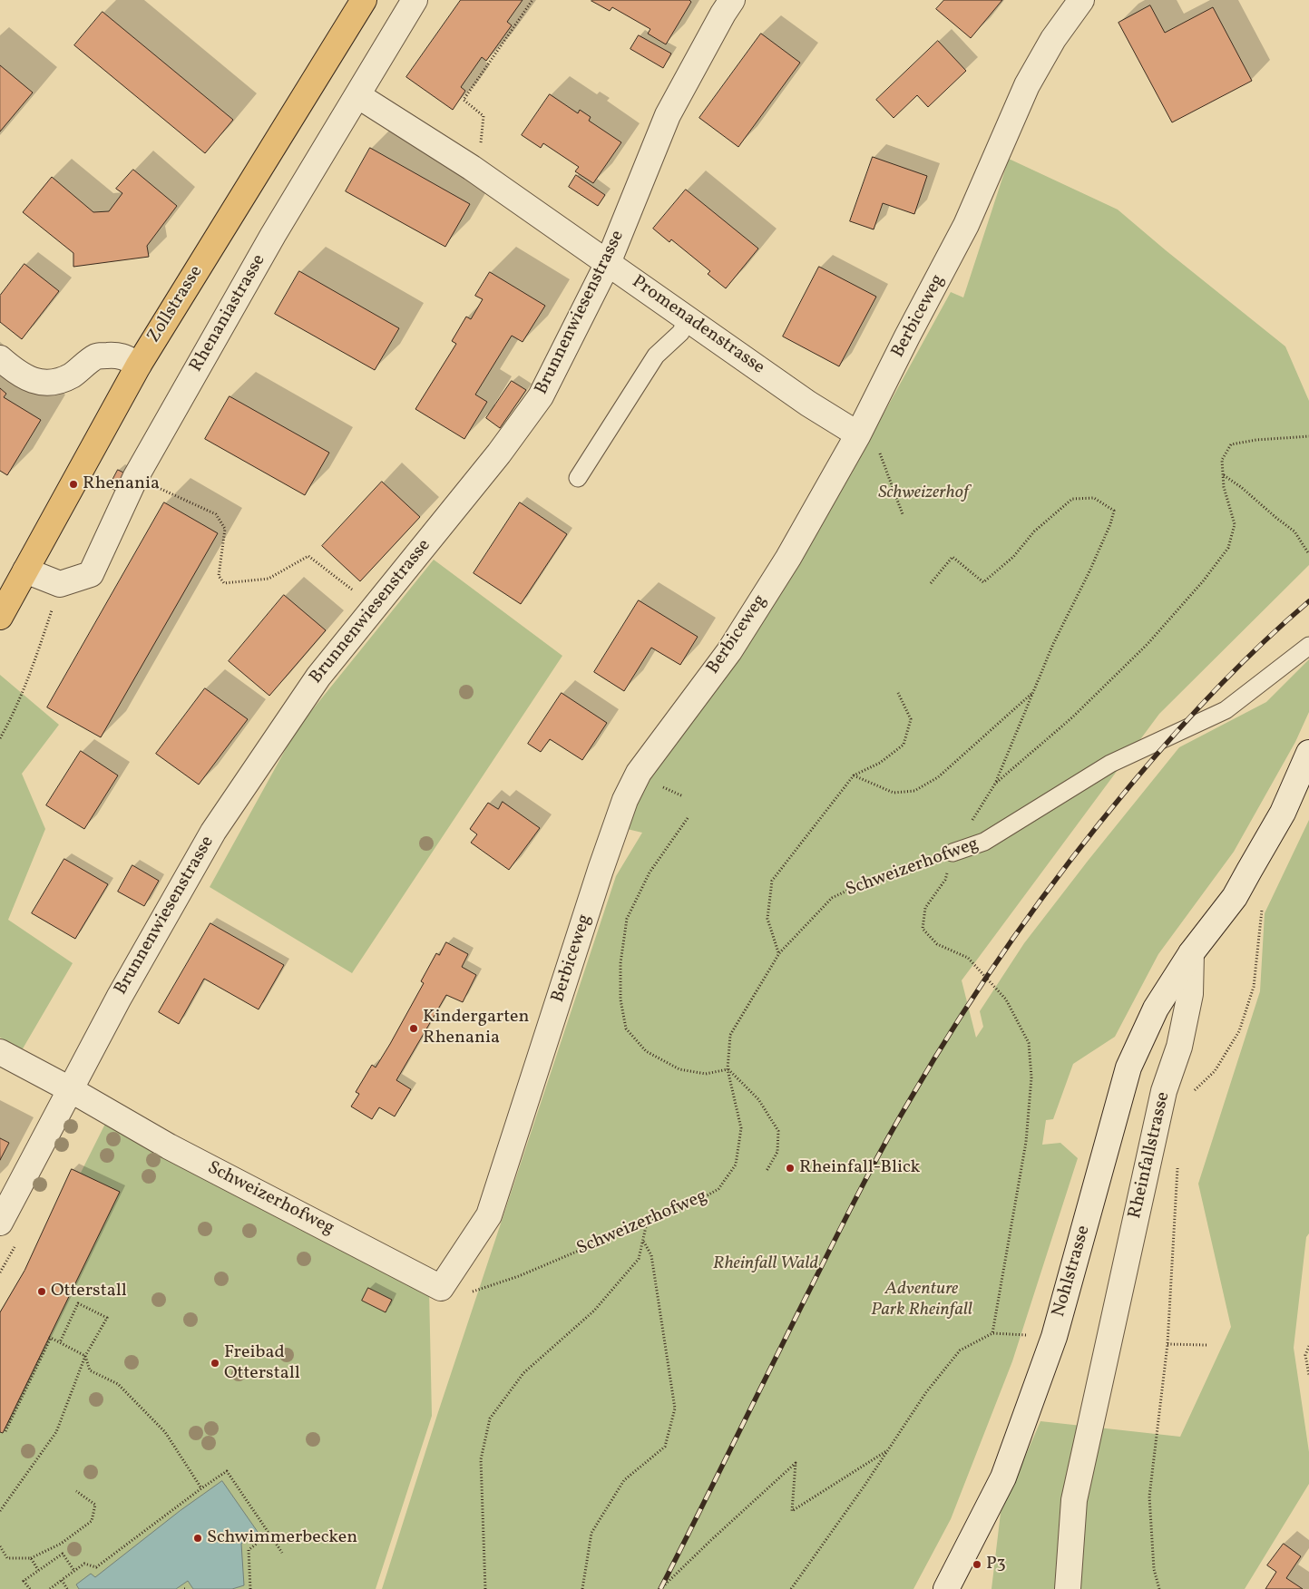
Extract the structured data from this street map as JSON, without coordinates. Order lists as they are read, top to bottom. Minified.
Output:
{"streets":{"main road":["Zollstrasse"],"street":["Brunnenwiesenstrasse","Rhenaniastrasse","Berbiceweg","Promenadenstrasse","Schweizerhofweg","Rheinfallstrasse","Nohlstrasse"]},"crossings":[["Brunnenwiesenstrasse","Promenadenstrasse"],["Brunnenwiesenstrasse","Schweizerhofweg"],["Rhenaniastrasse","Promenadenstrasse"],["Berbiceweg","Promenadenstrasse"],["Berbiceweg","Schweizerhofweg"],["Rheinfallstrasse","Nohlstrasse"]],"parks":["Schweizerhof","Rheinfall Wald","Adventure Park Rheinfall"],"places":["Rhenania","Kindergarten Rhenania","Rheinfall-Blick","Otterstall","Freibad Otterstall","Schwimmerbecken","P3"]}
